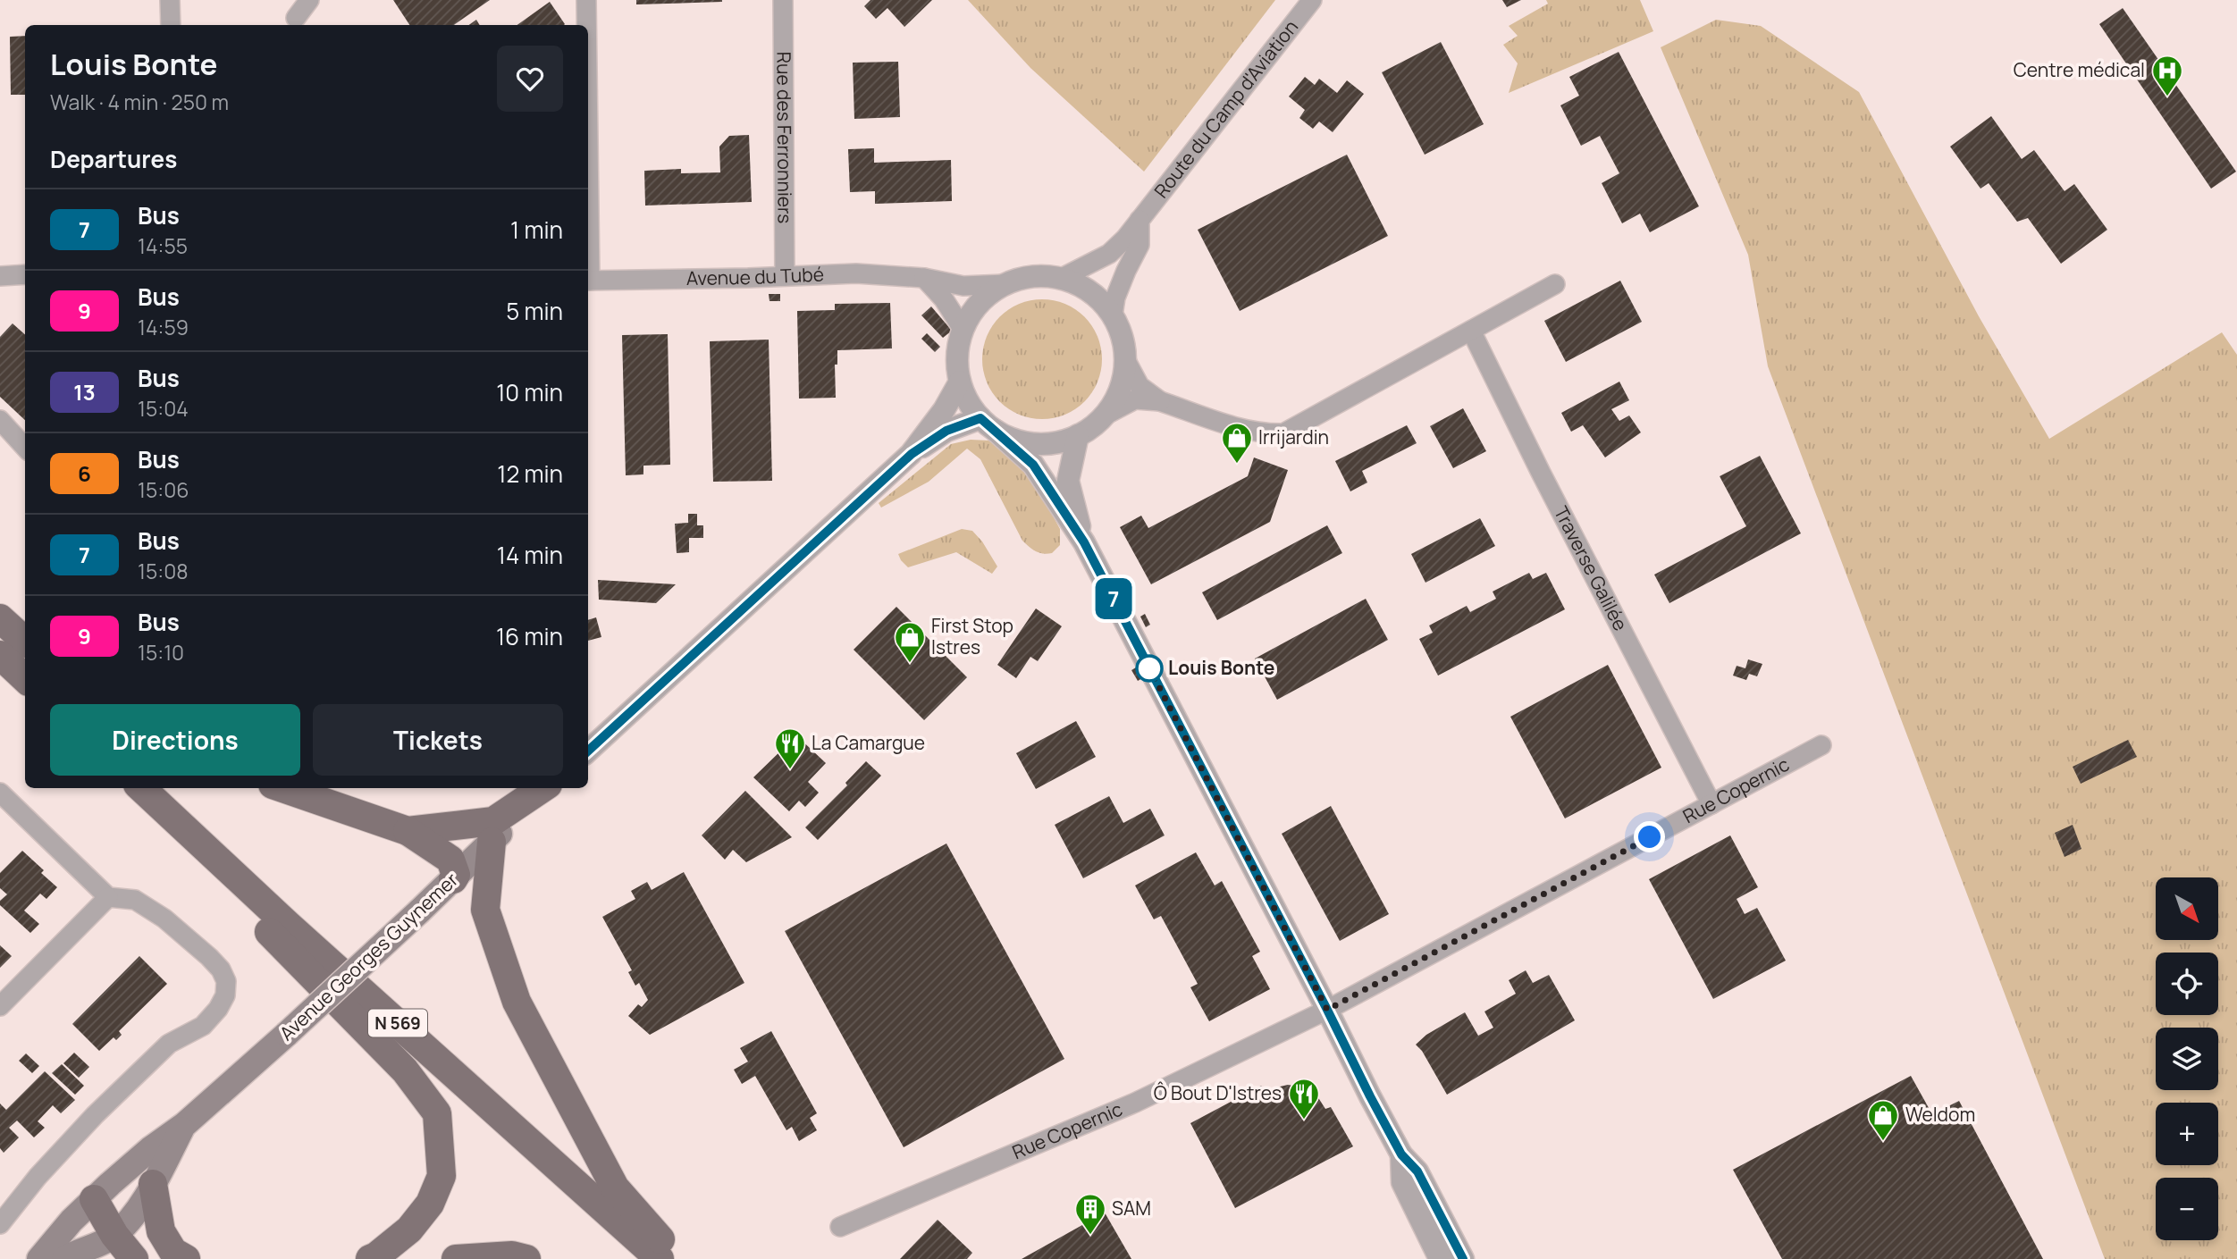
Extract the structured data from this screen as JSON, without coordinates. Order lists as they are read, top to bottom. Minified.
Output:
{"streets":{"main road":["Avenue Georges Guynemer","N 569"],"street":["Route du Camp d'Aviation","Rue des Ferronniers","Avenue du Tubé","Traverse Galilée","Rue Copernic"]},"crossings":[["Route du Camp d'Aviation","Avenue du Tubé"],["Rue des Ferronniers","Avenue du Tubé"],["Traverse Galilée","Rue Copernic"]],"places":{"hospital":["Centre médical"],"shop":["Irrijardin","First Stop Istres","Weldom"],"other":["Louis Bonte"],"restaurant":["La Camargue","Ô Bout D'Istres"],"building":["SAM"]},"lines":["bus line 7"],"north":"bottom right","page":{"on_map":"7","heading":[["Louis Bonte","Walk · 4 min · 250 m"],"Departures"],"list":[{"mark":"7","name":"Bus","note":"14:55","value":"1 min"},{"mark":"9","name":"Bus","note":"14:59","value":"5 min"},{"mark":"13","name":"Bus","note":"15:04","value":"10 min"},{"mark":"6","name":"Bus","note":"15:06","value":"12 min"},{"mark":"7","name":"Bus","note":"15:08","value":"14 min"},{"mark":"9","name":"Bus","note":"15:10","value":"16 min"}],"buttons":["Directions","Tickets"],"map_buttons":["+","−"]}}
